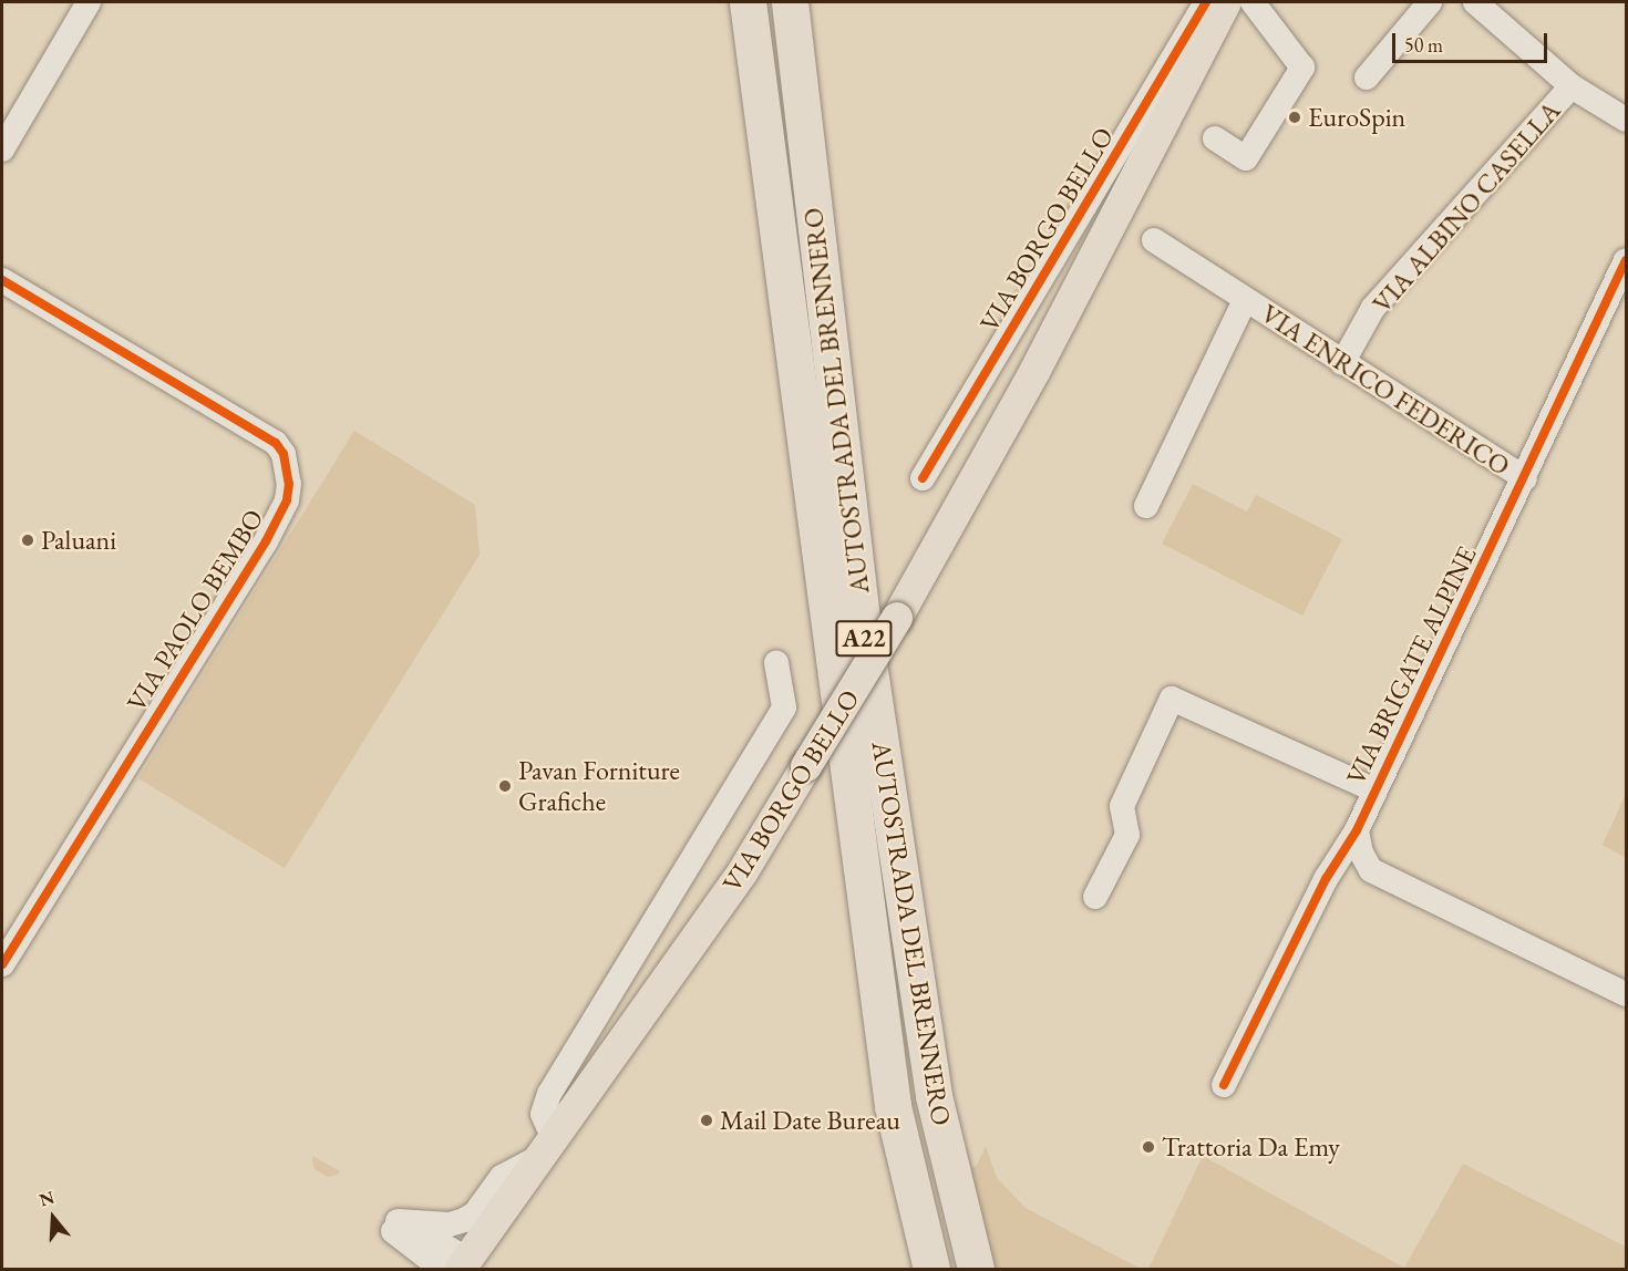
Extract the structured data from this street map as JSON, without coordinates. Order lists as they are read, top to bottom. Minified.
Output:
{"streets":{"highway":["AUTOSTRADA DEL BRENNERO","A22"],"main road":["VIA BORGO BELLO"],"street":["VIA ALBINO CASELLA","VIA ENRICO FEDERICO","VIA PAOLO BEMBO","VIA BRIGATE ALPINE"]},"crossings":[["VIA ALBINO CASELLA","VIA ENRICO FEDERICO"],["VIA ENRICO FEDERICO","VIA BRIGATE ALPINE"]],"places":["EuroSpin","Paluani","Pavan Forniture Grafiche","Mail Date Bureau","Trattoria Da Emy"],"scale_bar":"50 m","north":"top"}
